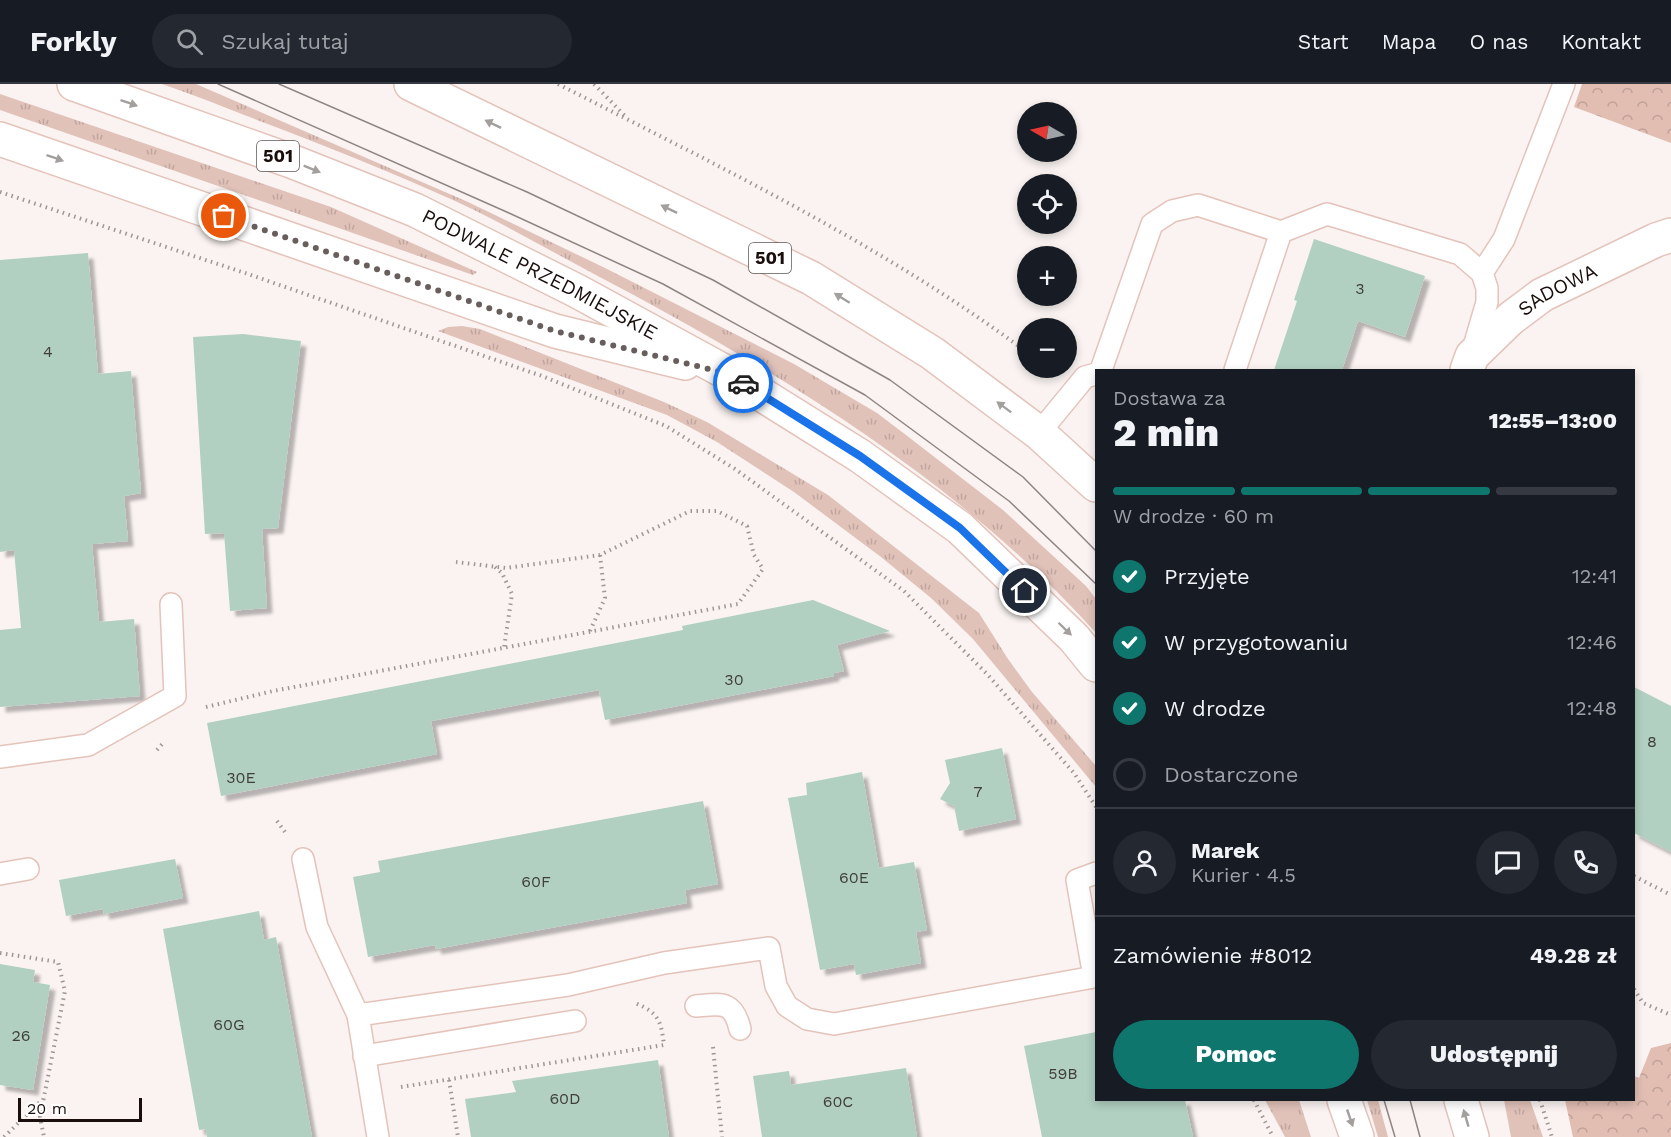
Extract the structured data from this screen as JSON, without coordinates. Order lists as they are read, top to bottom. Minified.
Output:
{"streets":{"main road":["501","PODWALE PRZEDMIEJSKIE","SADOWA"]},"house_numbers":["3","4","30","8","30E","7","60E","60F","60G","26","59B","60D","60C"],"scale_bar":"20 m","north":"left","page":{"header":"Forkly","search":"Szukaj tutaj","nav":["Start","Mapa","O nas","Kontakt"],"map_buttons":["+","−"],"heading":["2 min","Dostawa za","12:55–13:00"],"panel":["Marek","Kurier · 4.5","Zamówienie #8012","49.28 zł"],"bar":"W drodze · 60 m","list":[["Przyjęte","12:41"],["W przygotowaniu","12:46"],["W drodze","12:48"],"Dostarczone"],"buttons":["Pomoc","Udostępnij"],"scale":"20 m"}}
